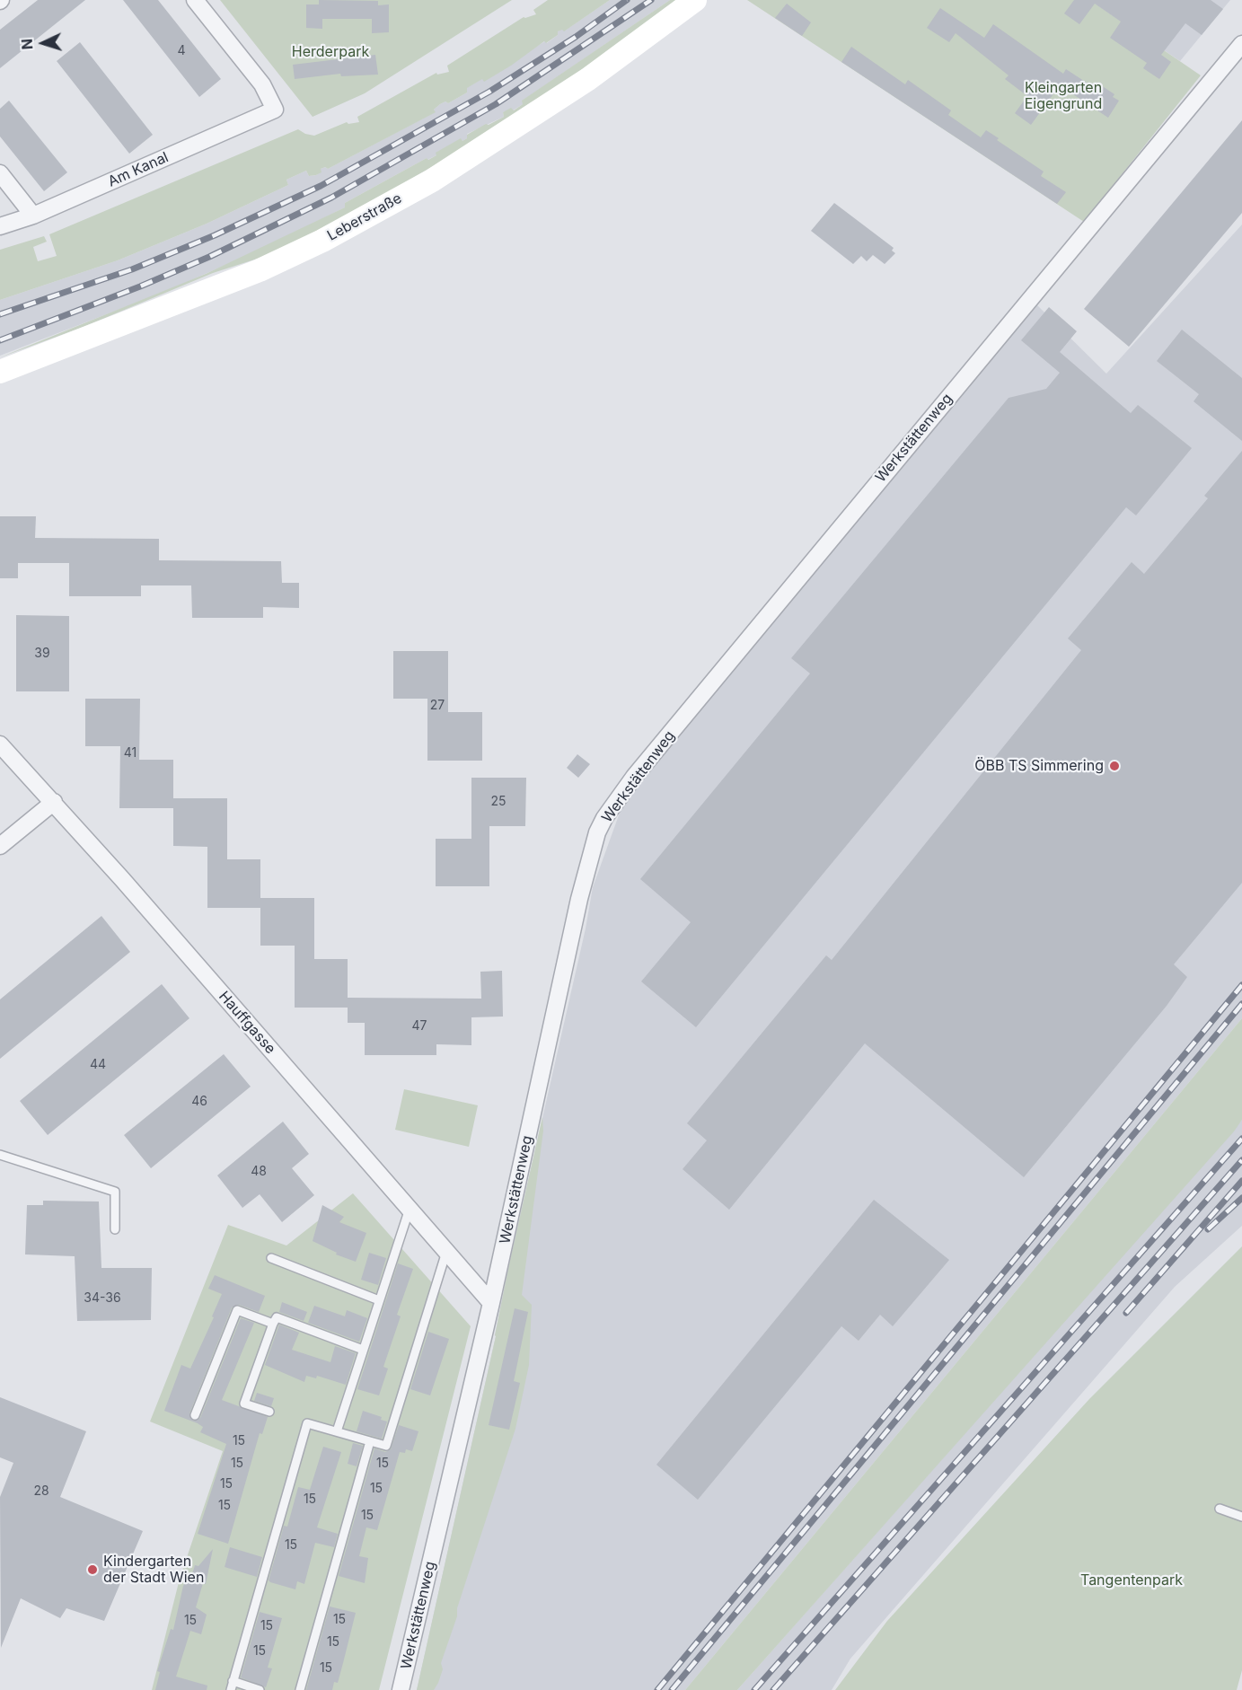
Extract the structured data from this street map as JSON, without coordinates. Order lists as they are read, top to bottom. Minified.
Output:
{"streets":{"main road":["Leberstraße"],"street":["Am Kanal","Werkstättenweg","Hauffgasse"]},"crossings":[["Werkstättenweg","Hauffgasse"]],"parks":["Herderpark","Kleingarten Eigengrund","Tangentenpark"],"places":["ÖBB TS Simmering","Kindergarten der Stadt Wien"],"house_numbers":["4","39","27","41","25","47","44","46","48","34-36","15","15","15","15","15","28","15","15","15","15","15","15","15","15","15","15"],"north":"left"}
